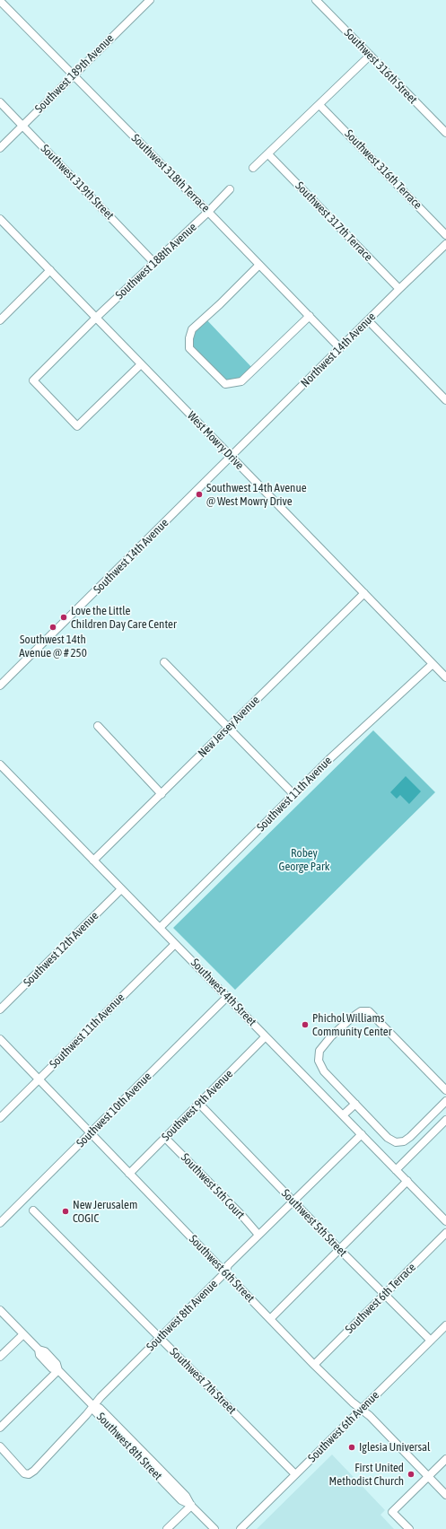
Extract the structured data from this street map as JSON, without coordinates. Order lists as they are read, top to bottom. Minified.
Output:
{"streets":{"street":["Southwest 316th Street","Southwest 189th Avenue","Southwest 316th Terrace","Southwest 318th Terrace","Southwest 319th Street","Southwest 317th Terrace","Southwest 188th Avenue","Northwest 14th Avenue","West Mowry Drive","Southwest 14th Avenue","New Jersey Avenue","Southwest 11th Avenue","Southwest 12th Avenue","Southwest 4th Street","Southwest 9th Avenue","Southwest 10th Avenue","Southwest 5th Court","Southwest 5th Street","Southwest 6th Street","Southwest 6th Terrace","Southwest 8th Avenue","Southwest 7th Street","Southwest 6th Avenue","Southwest 8th Street"]},"crossings":[["Southwest 189th Avenue","Southwest 318th Terrace"],["Southwest 189th Avenue","Southwest 319th Street"],["Southwest 318th Terrace","Southwest 188th Avenue"],["Southwest 318th Terrace","Northwest 14th Avenue"],["Southwest 319th Street","Southwest 188th Avenue"],["Southwest 317th Terrace","Northwest 14th Avenue"],["Southwest 188th Avenue","West Mowry Drive"],["Northwest 14th Avenue","West Mowry Drive"],["Northwest 14th Avenue","Southwest 14th Avenue"],["West Mowry Drive","Southwest 14th Avenue"],["West Mowry Drive","New Jersey Avenue"],["West Mowry Drive","Southwest 11th Avenue"],["New Jersey Avenue","Southwest 4th Street"],["Southwest 11th Avenue","Southwest 4th Street"],["Southwest 11th Avenue","Southwest 6th Street"],["Southwest 12th Avenue","Southwest 4th Street"],["Southwest 4th Street","Southwest 9th Avenue"],["Southwest 4th Street","Southwest 10th Avenue"],["Southwest 4th Street","Southwest 8th Avenue"],["Southwest 9th Avenue","Southwest 5th Court"],["Southwest 9th Avenue","Southwest 5th Street"],["Southwest 9th Avenue","Southwest 6th Street"],["Southwest 10th Avenue","Southwest 6th Street"],["Southwest 5th Court","Southwest 8th Avenue"],["Southwest 5th Street","Southwest 6th Terrace"],["Southwest 5th Street","Southwest 8th Avenue"],["Southwest 5th Street","Southwest 6th Avenue"],["Southwest 6th Street","Southwest 6th Terrace"],["Southwest 6th Street","Southwest 8th Avenue"],["Southwest 6th Street","Southwest 6th Avenue"],["Southwest 8th Avenue","Southwest 7th Street"],["Southwest 8th Avenue","Southwest 8th Street"],["Southwest 7th Street","Southwest 6th Avenue"]],"parks":["Robey George Park"],"places":["Southwest 14th Avenue @ West Mowry Drive","Love the Little Children Day Care Center","Southwest 14th Avenue @ # 250","Phichol Williams Community Center","New Jerusalem COGIC","Iglesia Universal","First United Methodist Church"]}
